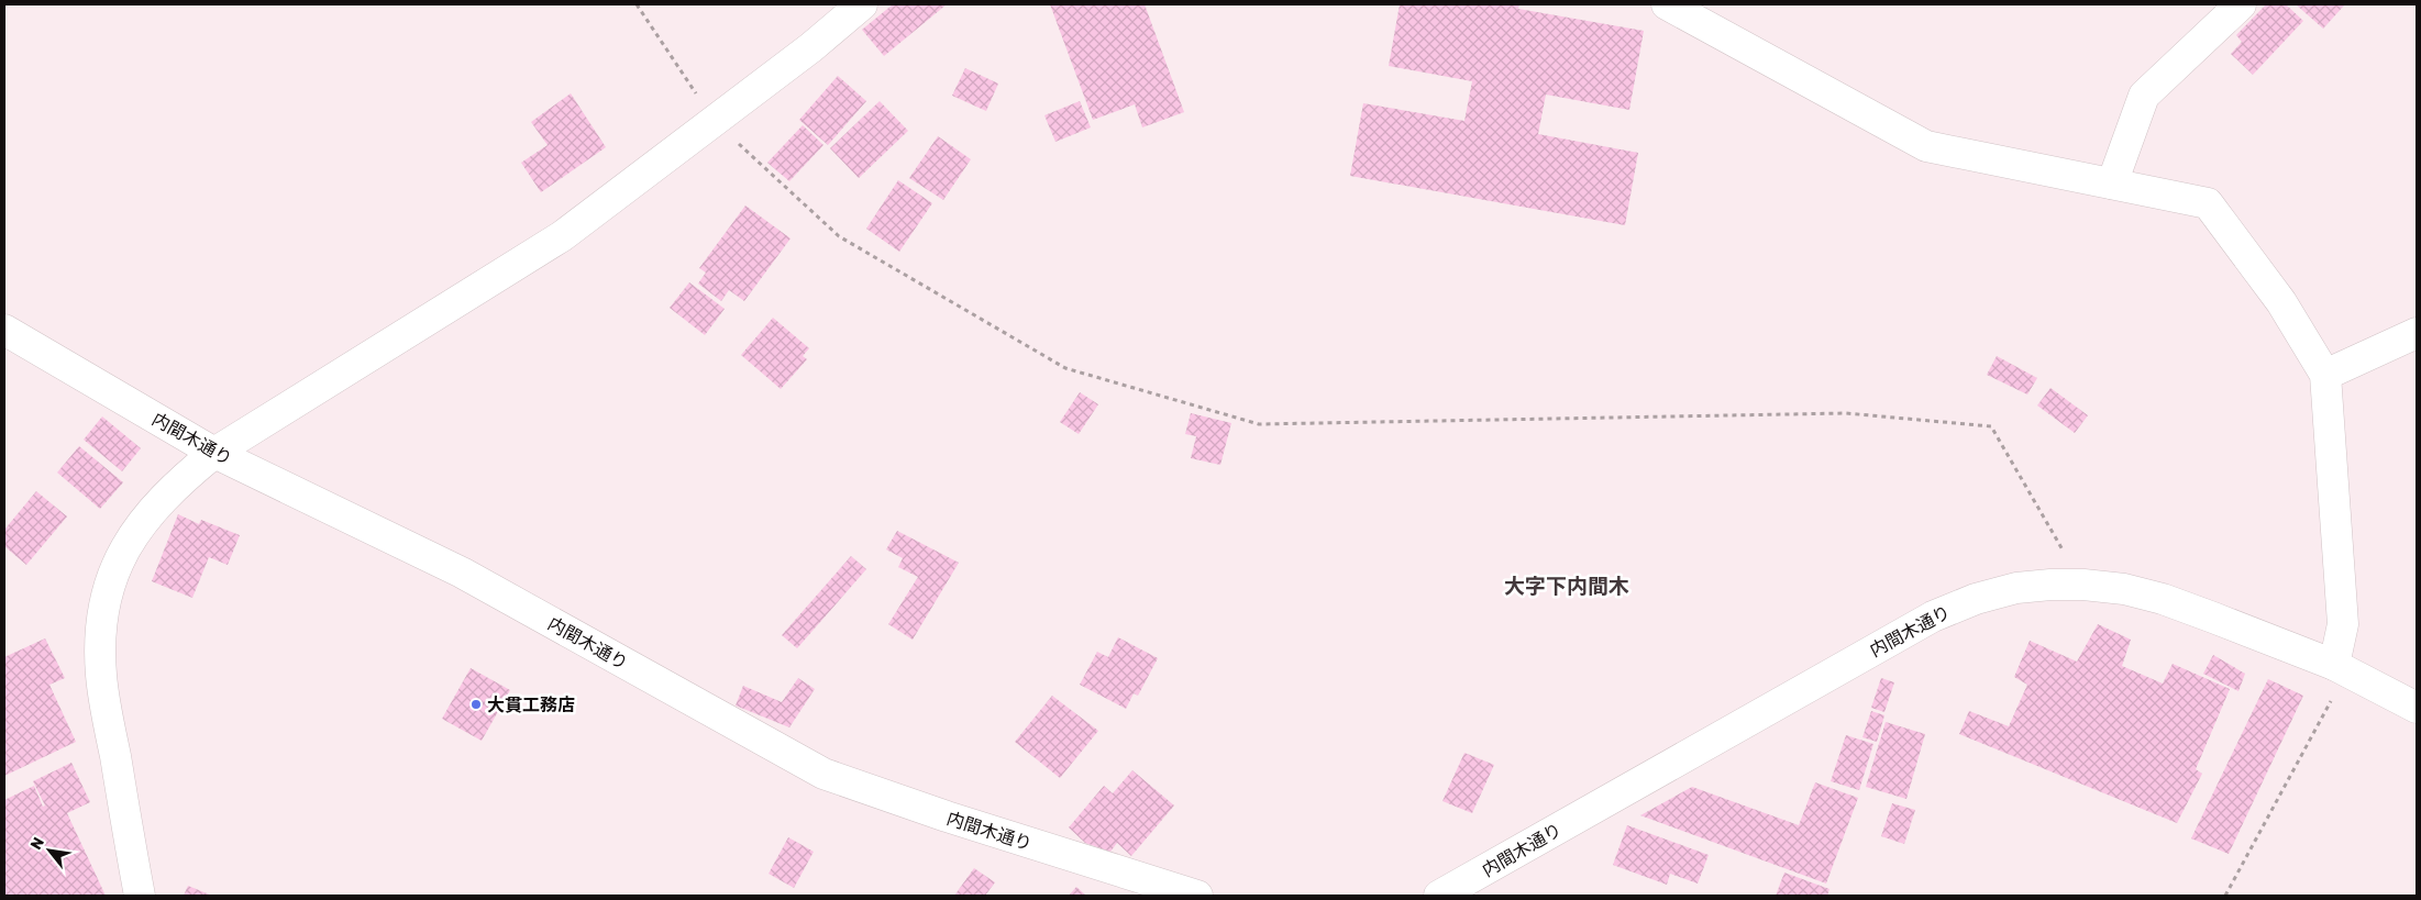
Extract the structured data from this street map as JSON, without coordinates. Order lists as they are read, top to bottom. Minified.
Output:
{"streets":{"street":["内間木通り"]},"districts":["大字下内間木"],"places":["大貫工務店"],"north":"top left"}
